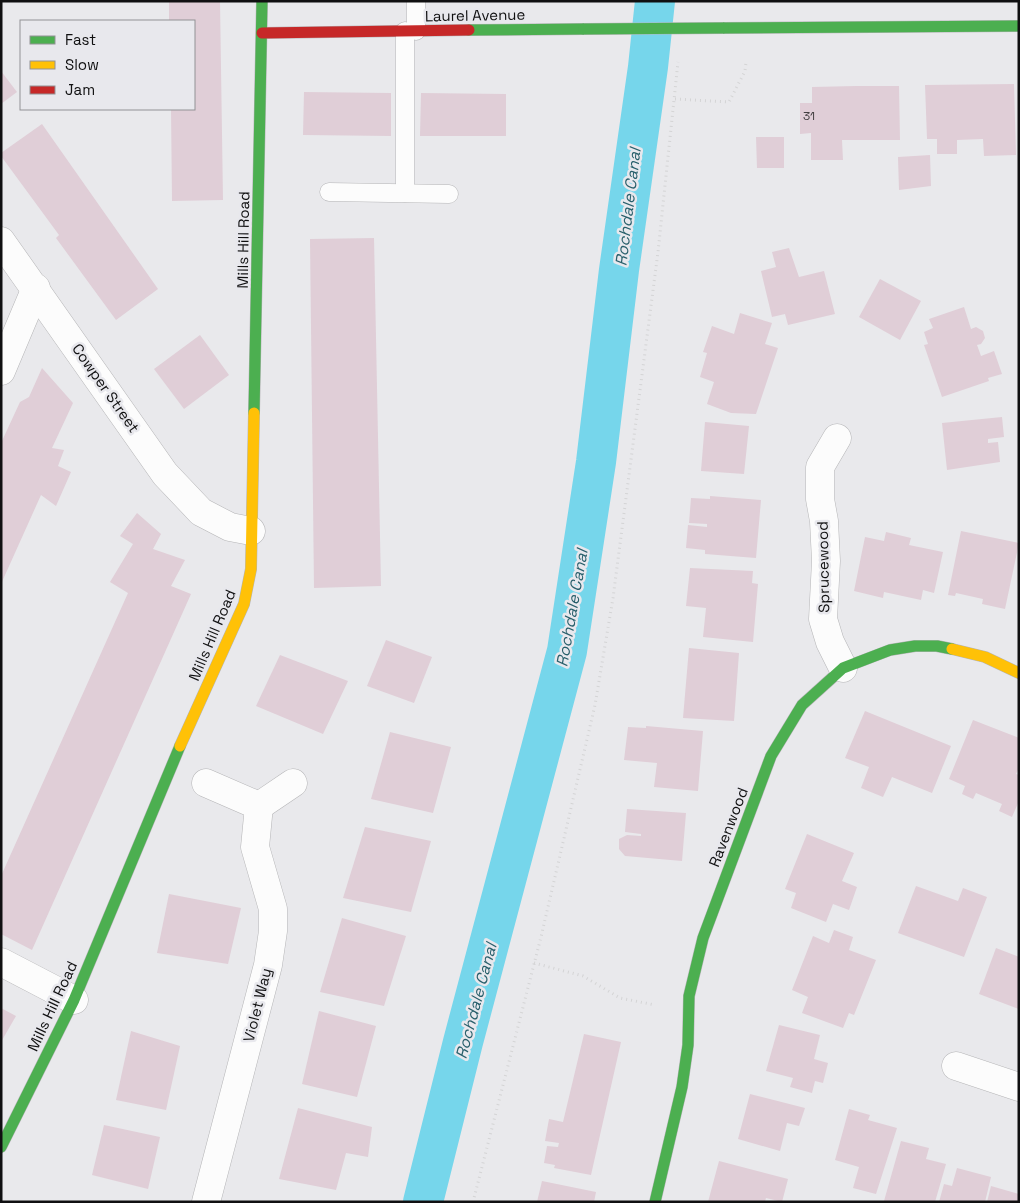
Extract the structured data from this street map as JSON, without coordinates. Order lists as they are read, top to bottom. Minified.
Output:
{"streets":{"street":["Laurel Avenue","Mills Hill Road","Cowper Street","Sprucewood","Ravenwood","Violet Way"]},"crossings":[["Laurel Avenue","Mills Hill Road"],["Mills Hill Road","Cowper Street"],["Sprucewood","Ravenwood"]],"water":["Rochdale Canal"],"house_numbers":["31"],"legend":["Fast","Slow","Jam"]}
